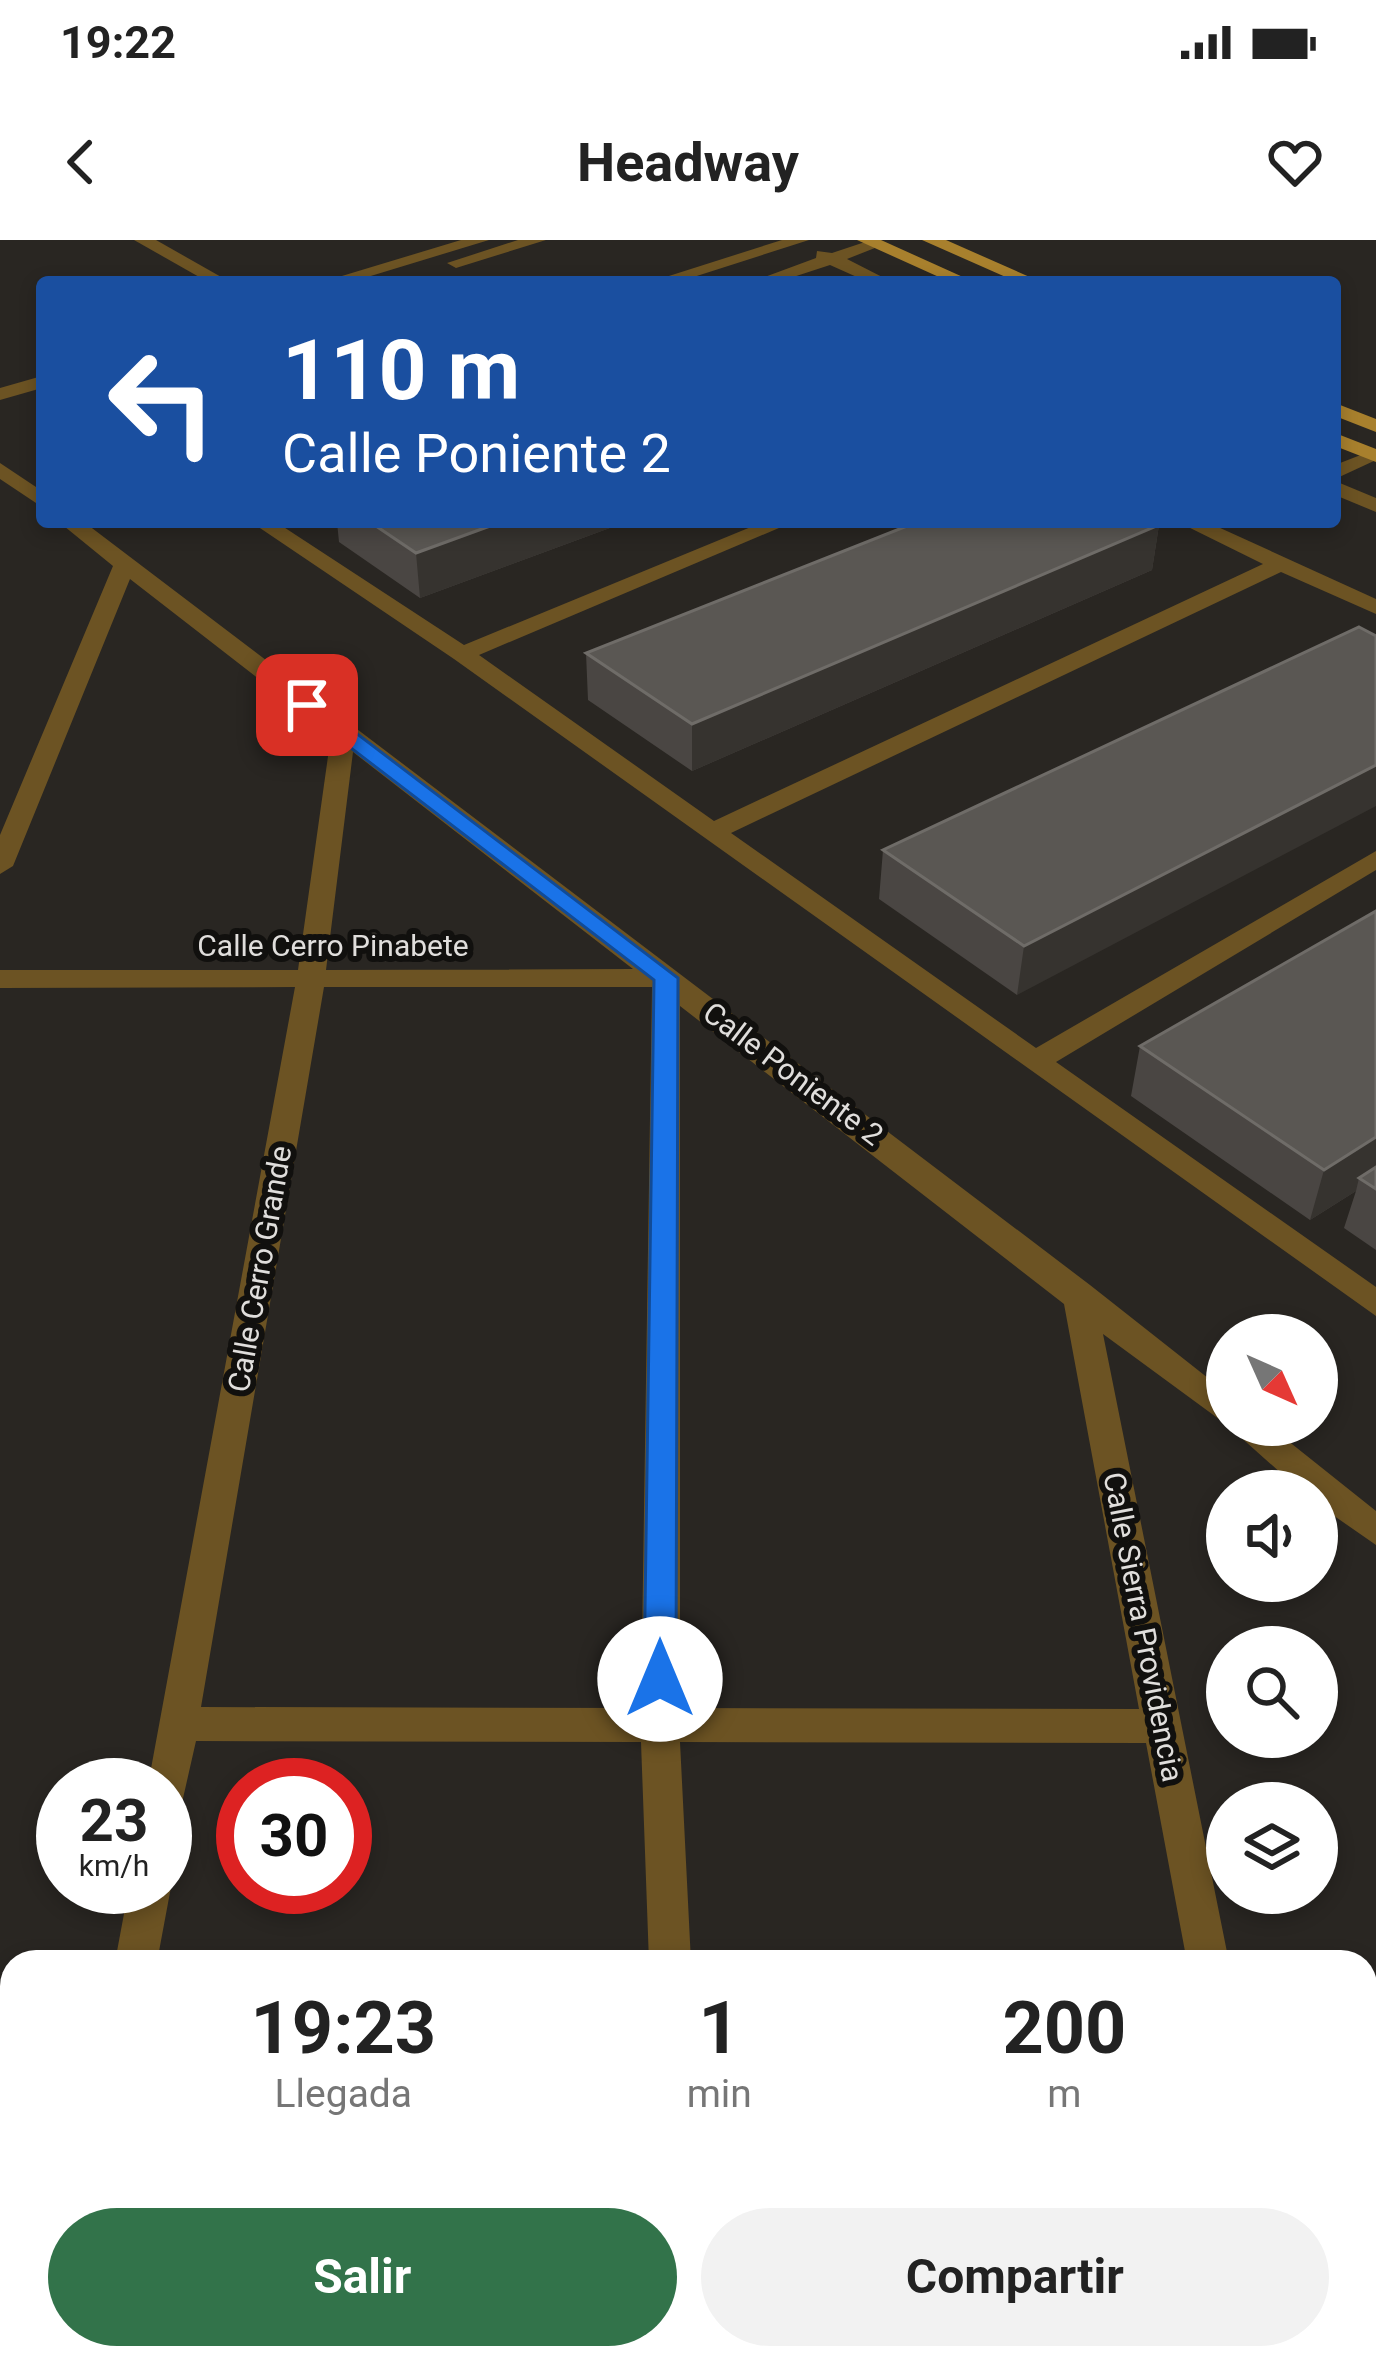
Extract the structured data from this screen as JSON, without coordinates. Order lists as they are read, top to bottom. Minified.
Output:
{"streets":{"street":["Calle Cerro Pinabete","Calle Poniente 2","Calle Cerro Grande","Calle Sierra Providencia"]},"crossings":[["Calle Cerro Pinabete","Calle Poniente 2"],["Calle Cerro Pinabete","Calle Cerro Grande"],["Calle Poniente 2","Calle Cerro Grande"],["Calle Poniente 2","Calle Sierra Providencia"]],"north":"bottom right","page":{"status":"19:22","header":"Headway","turn":["110 m","Calle Poniente 2"],"speed":"23 km/h","limit":"30","eta":["19:23","Llegada","1","min","200","m"],"buttons":["Salir","Compartir"]}}
